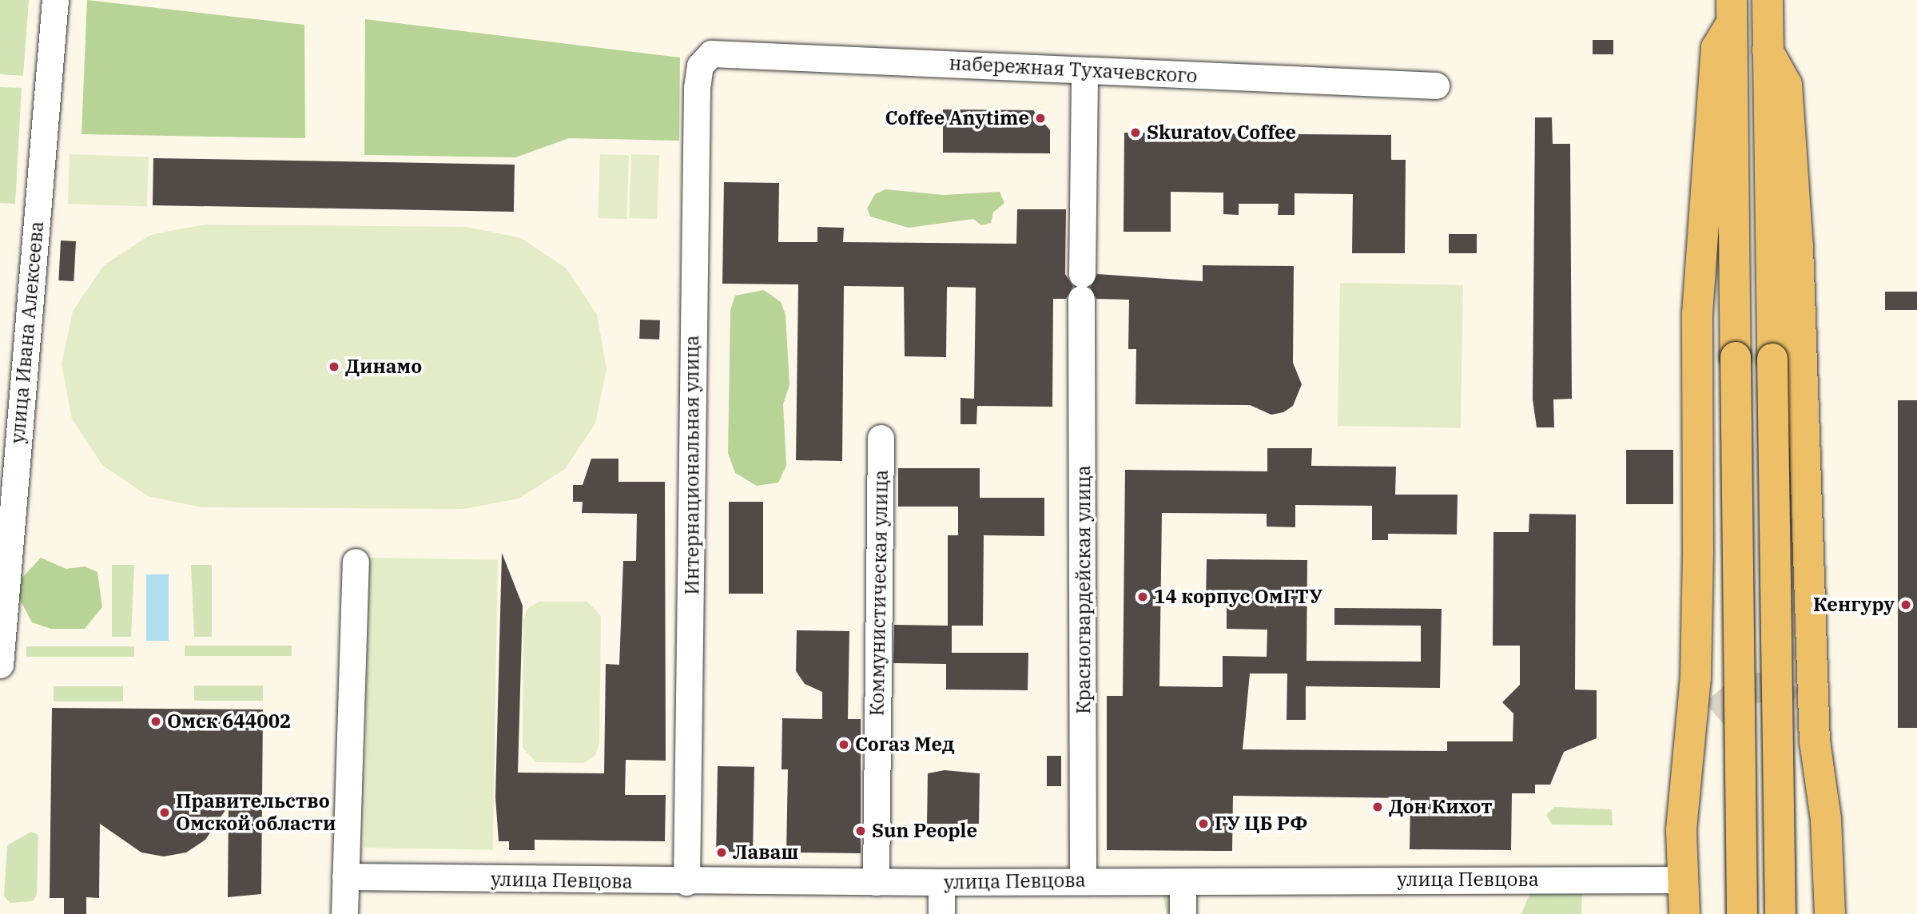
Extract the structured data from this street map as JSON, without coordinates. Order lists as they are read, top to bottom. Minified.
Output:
{"streets":{"street":["набережная Тухачевского","улица Ивана Алексеева","Интернациональная улица","Красногвардейская улица","Коммунистическая улица","улица Певцова"]},"crossings":[["набережная Тухачевского","Интернациональная улица"],["набережная Тухачевского","Красногвардейская улица"],["Интернациональная улица","улица Певцова"],["Красногвардейская улица","улица Певцова"],["Коммунистическая улица","улица Певцова"]],"places":["Coffee Anytime","Skuratov Coffee","Динамо","14 корпус ОмГТУ","Кенгуру","Омск 644002","Согаз Мед","Дон Кихот","Правительство Омской области","ГУ ЦБ РФ","Sun People","Лаваш"]}
